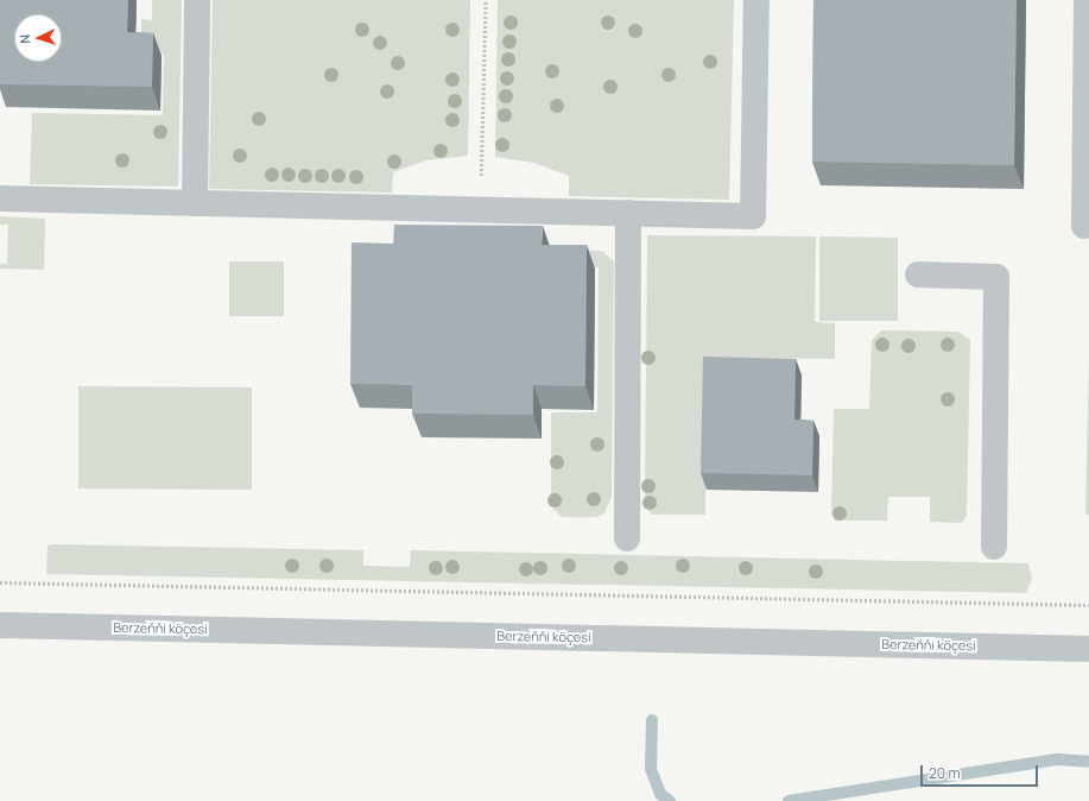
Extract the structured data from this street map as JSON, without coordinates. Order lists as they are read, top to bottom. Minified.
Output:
{"streets":{"street":["Berzeňňi köçesi"]},"scale_bar":"20 m","north":"left"}
